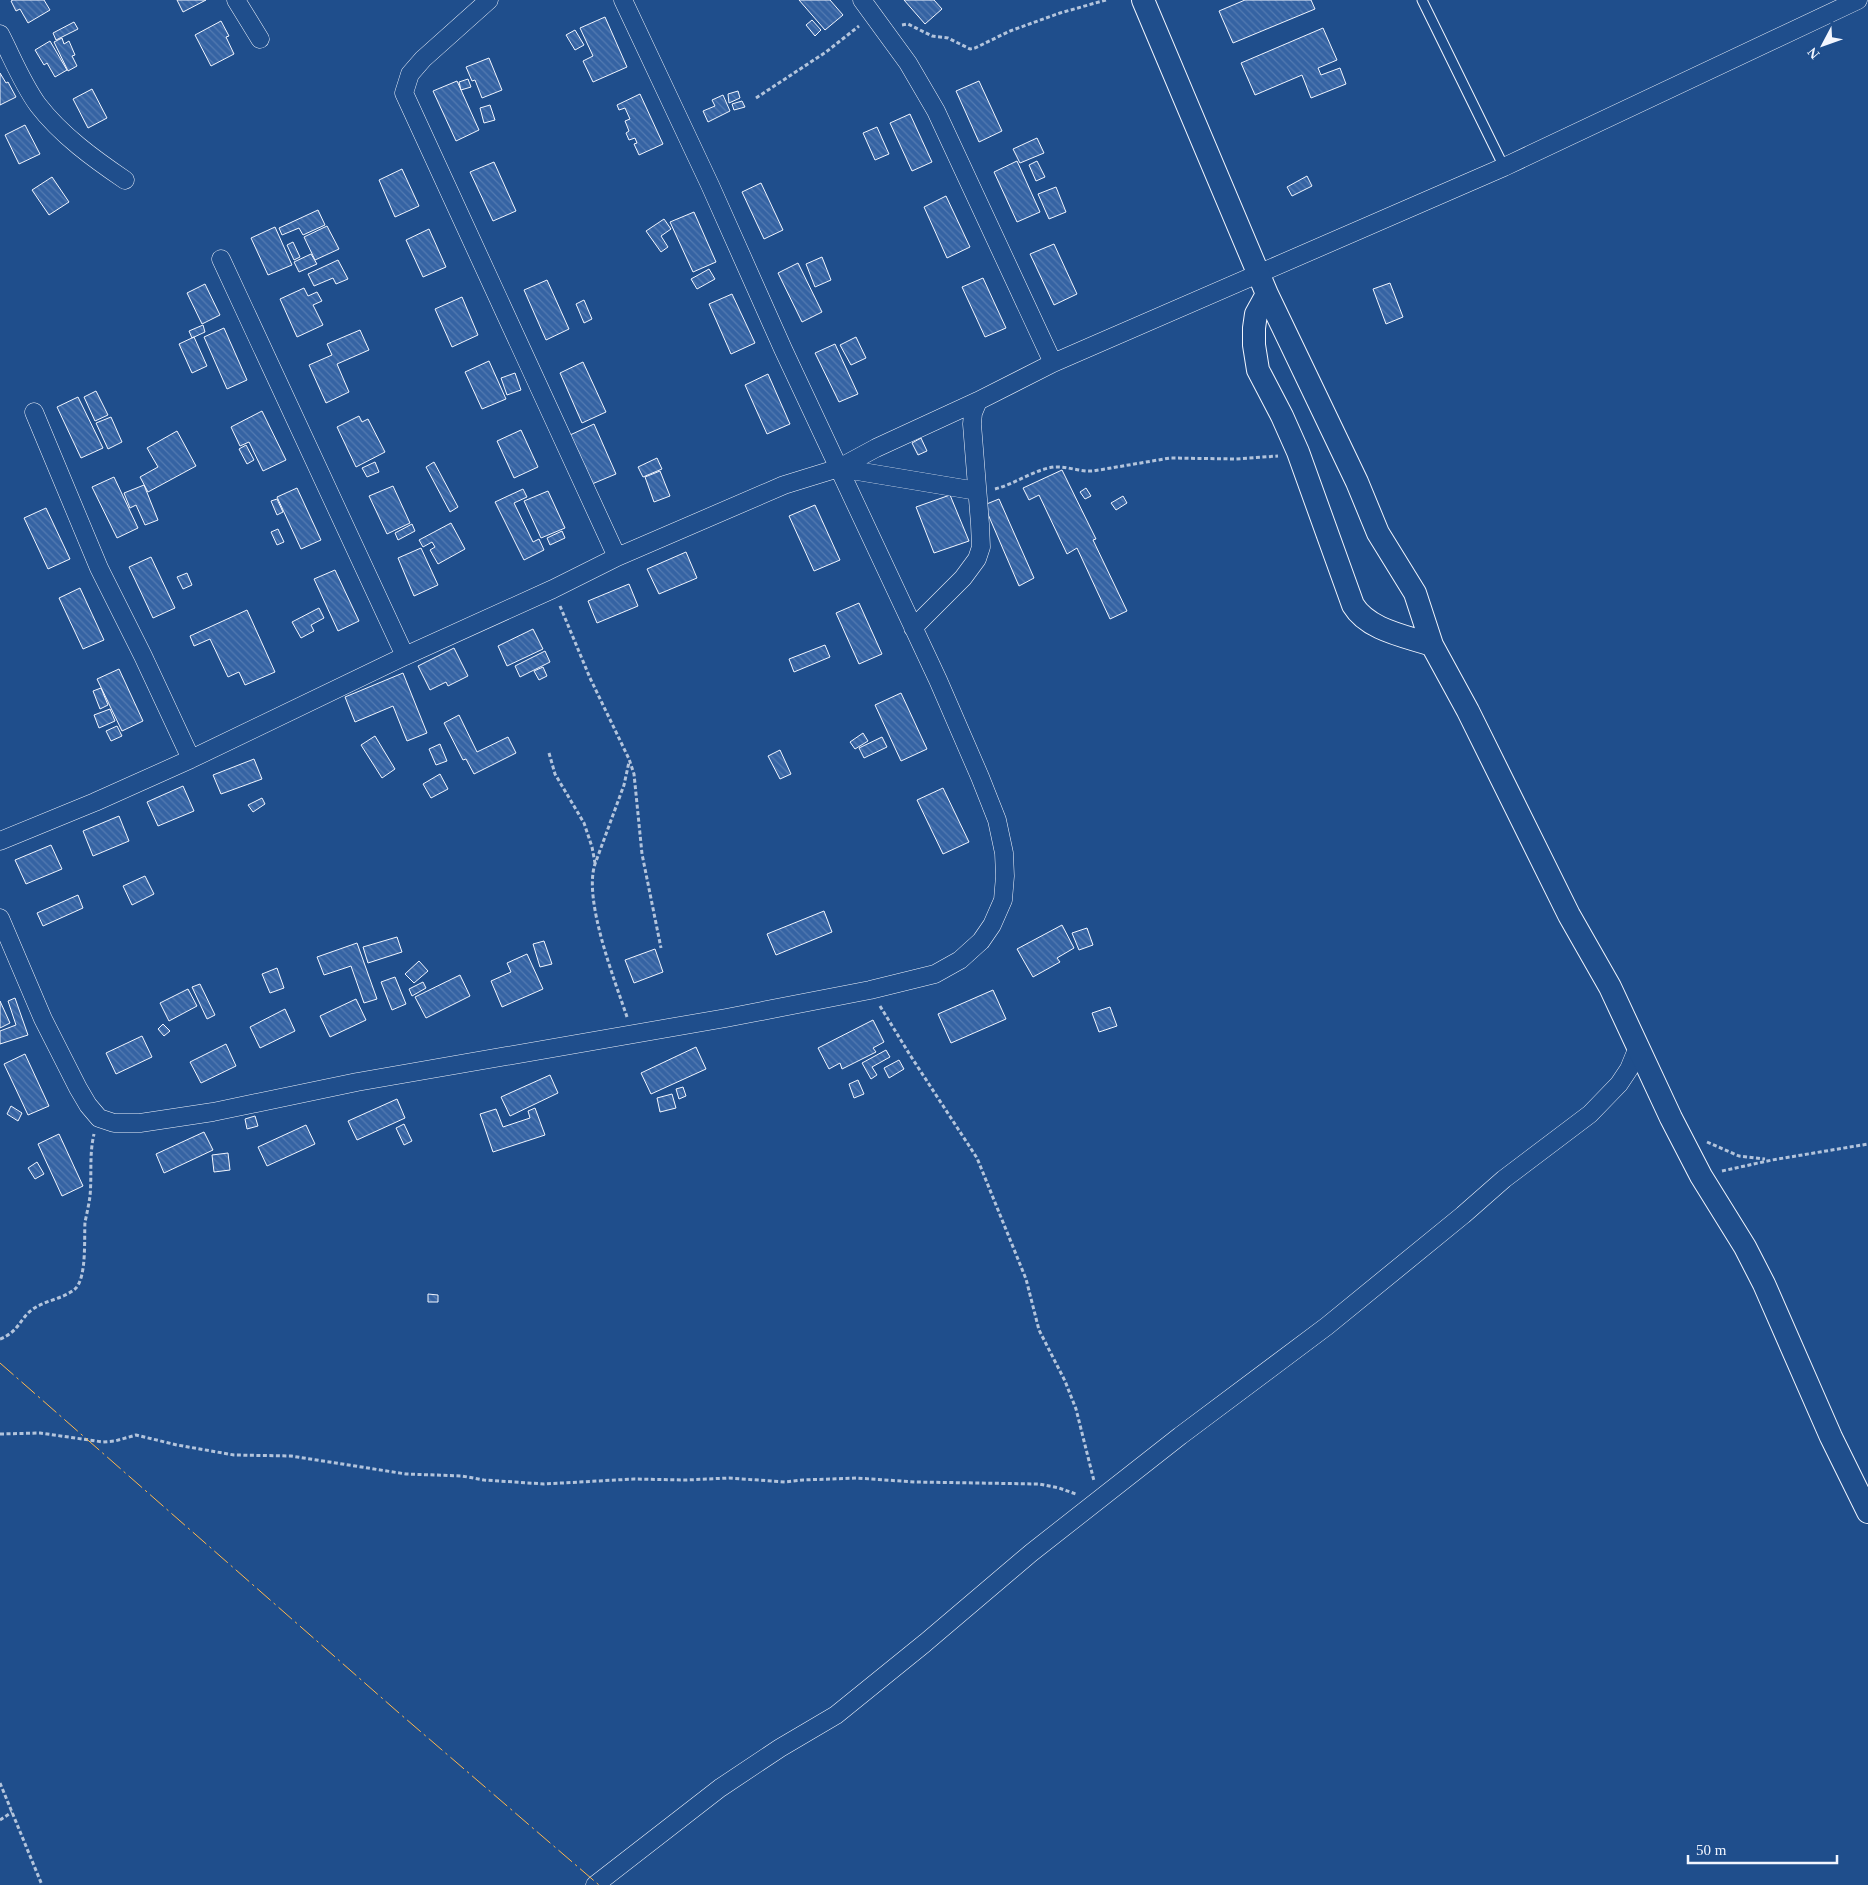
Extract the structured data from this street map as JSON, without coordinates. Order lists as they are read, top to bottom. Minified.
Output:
{"scale_bar":"50 m","north":"bottom left"}
